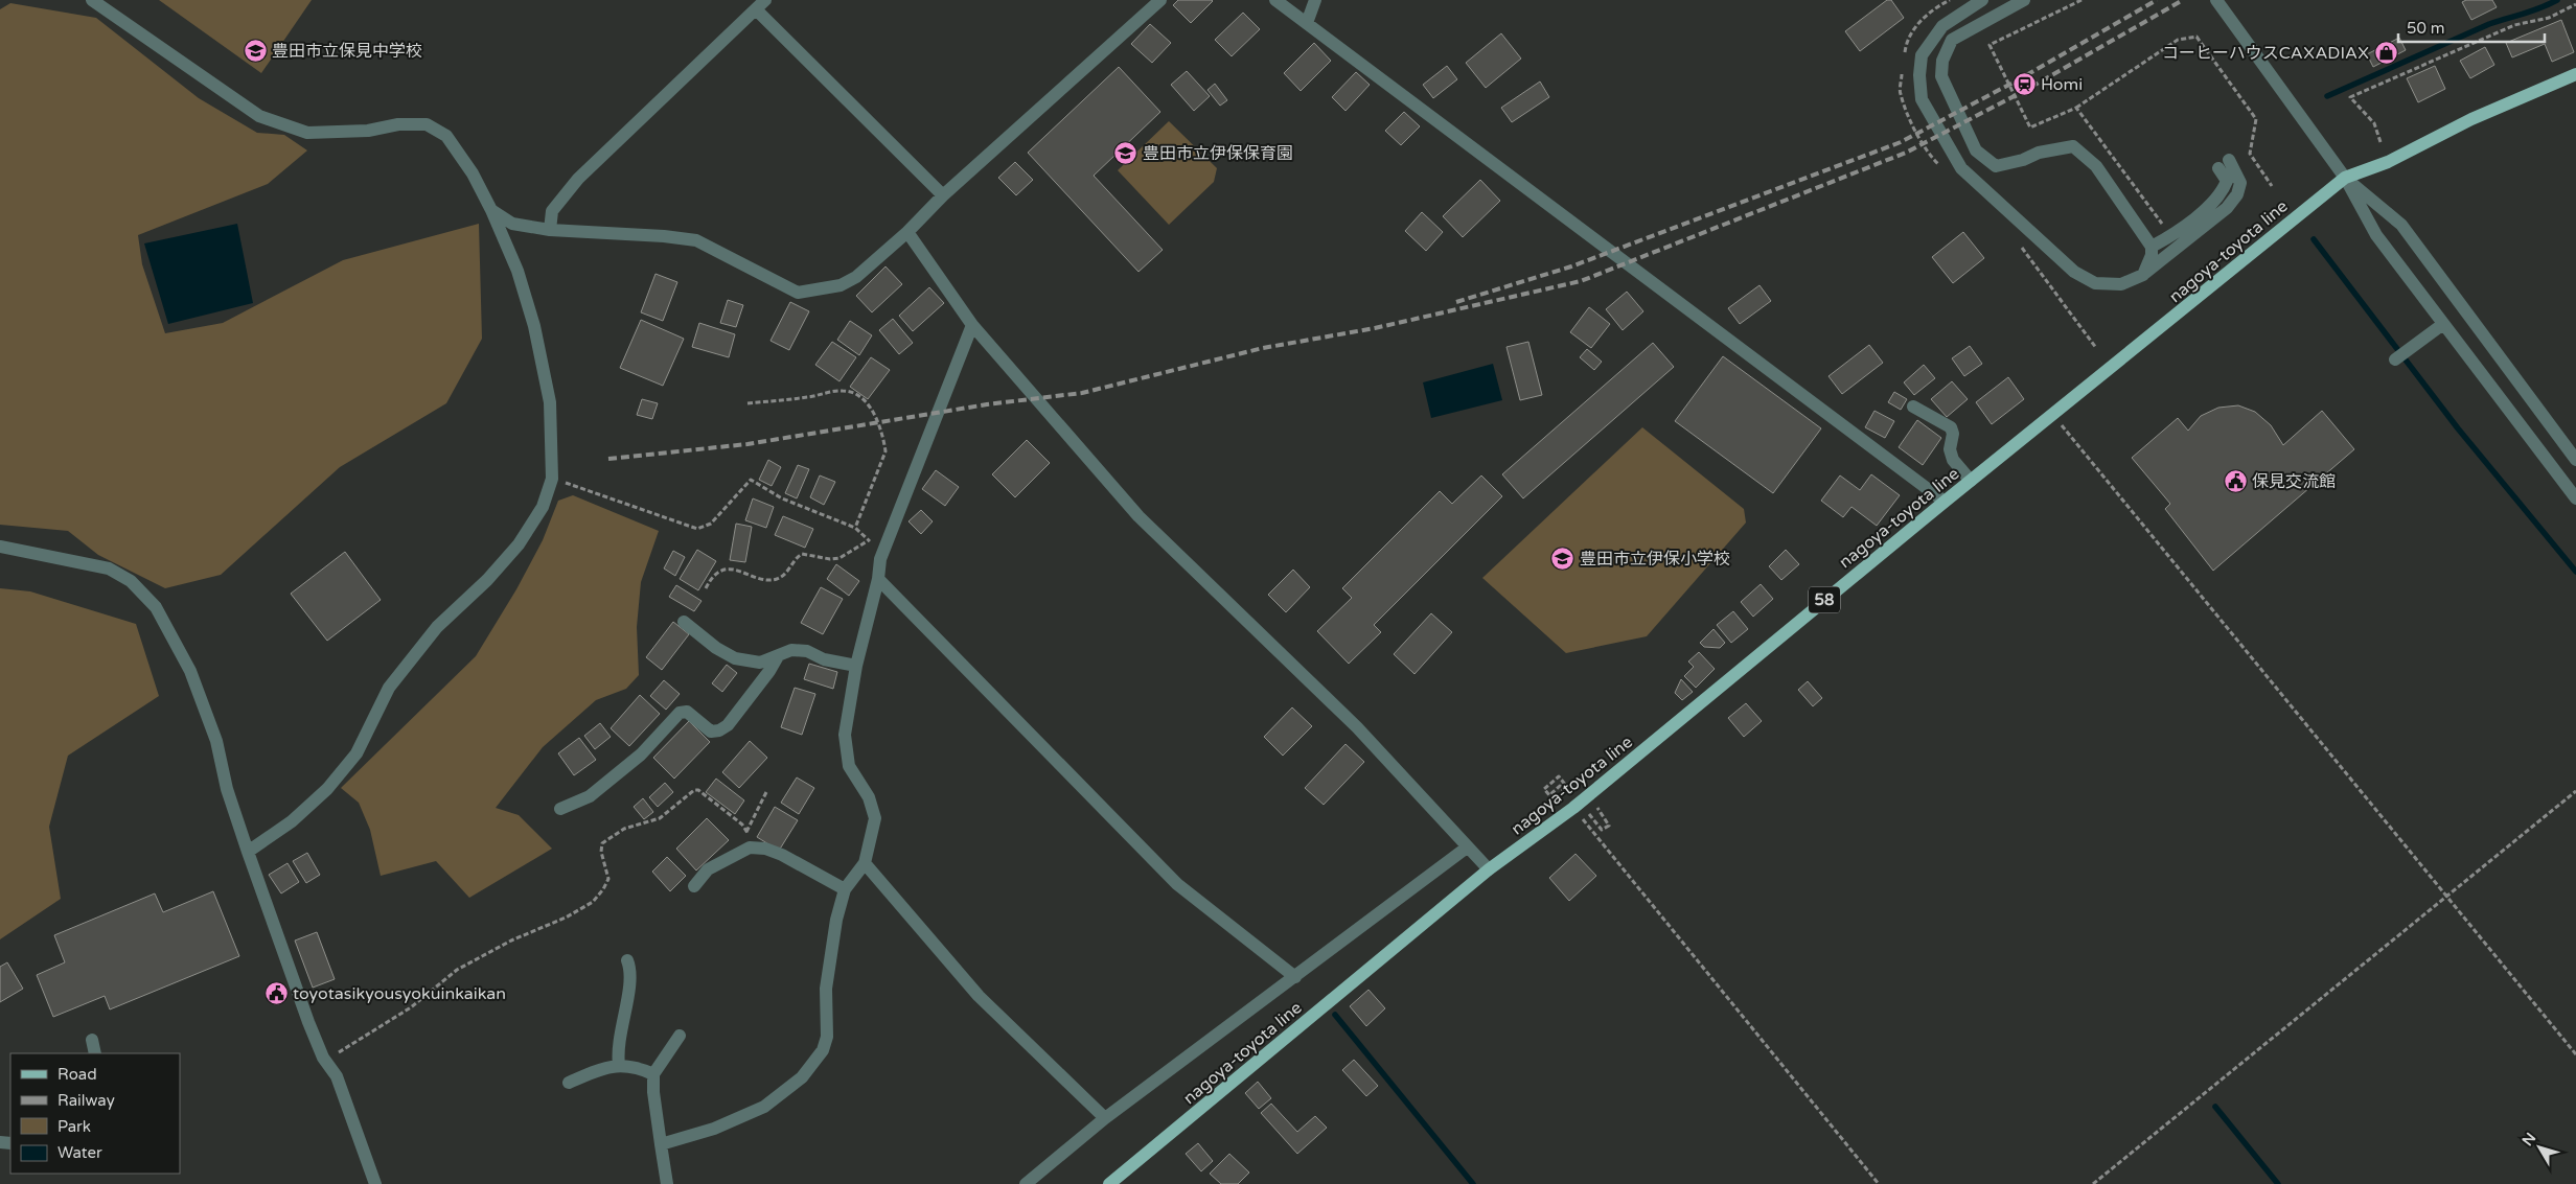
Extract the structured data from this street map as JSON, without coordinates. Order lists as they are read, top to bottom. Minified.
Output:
{"streets":{"main road":["nagoya-toyota line","58"]},"places":{"school or university":["豊田市立保見中学校","豊田市立伊保保育園","豊田市立伊保小学校"],"shop":["コーヒーハウスCAXADIAX"],"station":["Homi"],"public building":["保見交流館","toyotasikyousyokuinkaikan"]},"legend":["Road","Railway","Park","Water"],"scale_bar":"50 m","north":"top left"}
